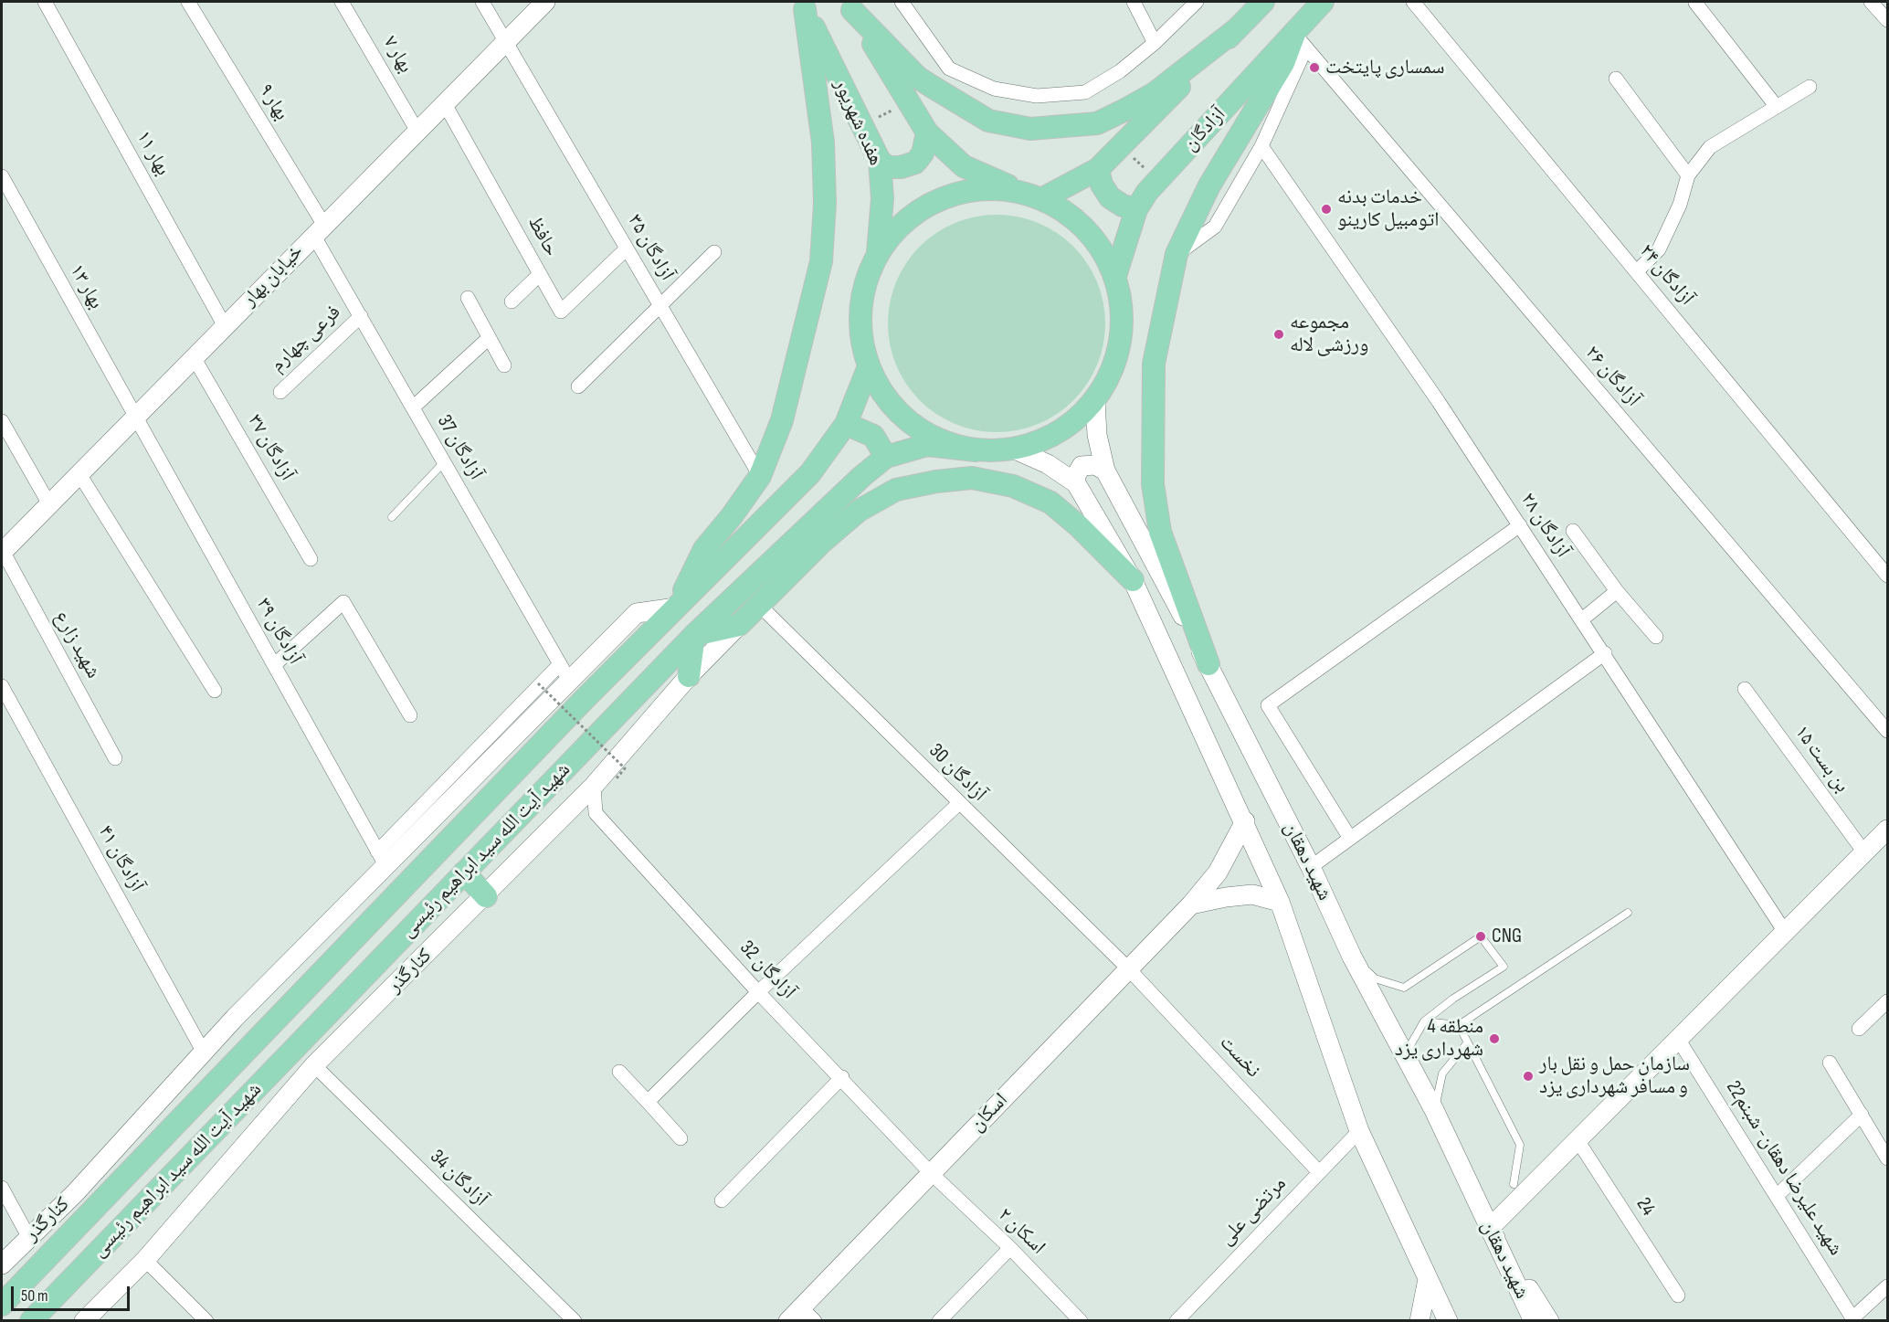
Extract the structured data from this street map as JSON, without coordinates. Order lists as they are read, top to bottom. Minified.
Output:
{"streets":{"main road":["هفده شهریور","آزادگان","شهید آیت الله سید ابراهیم رئیسی"],"street":["بهار ۷","بهار ۹","بهار ۱۱","حافظ","آزادگان ۳۵","۲۴ آزادگان","خیابان بهار","بهار ۱۳","فرعی چهارم","۲۶ آزادگان","آزادگان ۳۷","آزادگان 37","۲۸ آزادگان","آزادگان ۳۹","شهید زارع","بن بست ۱۵","آزادگان 30","آزادگان ۴۱","شهید دهقان","آزادگان 32","کنارگذر","نخست","اسکان","شهید علیرضا دهقان- شبنم22","آزادگان 34","24","مرتضی علی","اسکان ۲"]},"crossings":[["بهار ۷","خیابان بهار"],["بهار ۹","خیابان بهار"],["بهار ۹","آزادگان 37"],["آزادگان","۲۶ آزادگان"],["بهار ۱۱","خیابان بهار"],["حافظ","آزادگان ۳۵"],["حافظ","خیابان بهار"],["آزادگان ۳۵","خیابان بهار"],["خیابان بهار","بهار ۱۳"],["خیابان بهار","آزادگان ۳۷"],["خیابان بهار","آزادگان 37"],["خیابان بهار","آزادگان ۳۹"],["خیابان بهار","شهید زارع"],["بهار ۱۳","آزادگان ۳۹"],["فرعی چهارم","آزادگان 37"],["آزادگان 37","کنارگذر"],["آزادگان ۳۹","کنارگذر"],["آزادگان 30","نخست"],["آزادگان 30","اسکان"],["شهید آیت الله سید ابراهیم رئیسی","کنارگذر"],["آزادگان ۴۱","کنارگذر"],["شهید دهقان","اسکان"],["شهید دهقان","مرتضی علی"],["آزادگان 32","کنارگذر"],["آزادگان 32","اسکان"],["آزادگان 32","اسکان ۲"],["کنارگذر","آزادگان 34"],["نخست","اسکان"],["نخست","مرتضی علی"],["اسکان","اسکان ۲"]],"places":["سمساری پایتخت","خدمات بدنه اتومبیل کارینو","مجموعه ورزشی لاله","CNG","منطقه 4 شهرداری یزد","سازمان حمل و نقل بار و مسافر شهرداری یزد"],"scale_bar":"50 m"}
